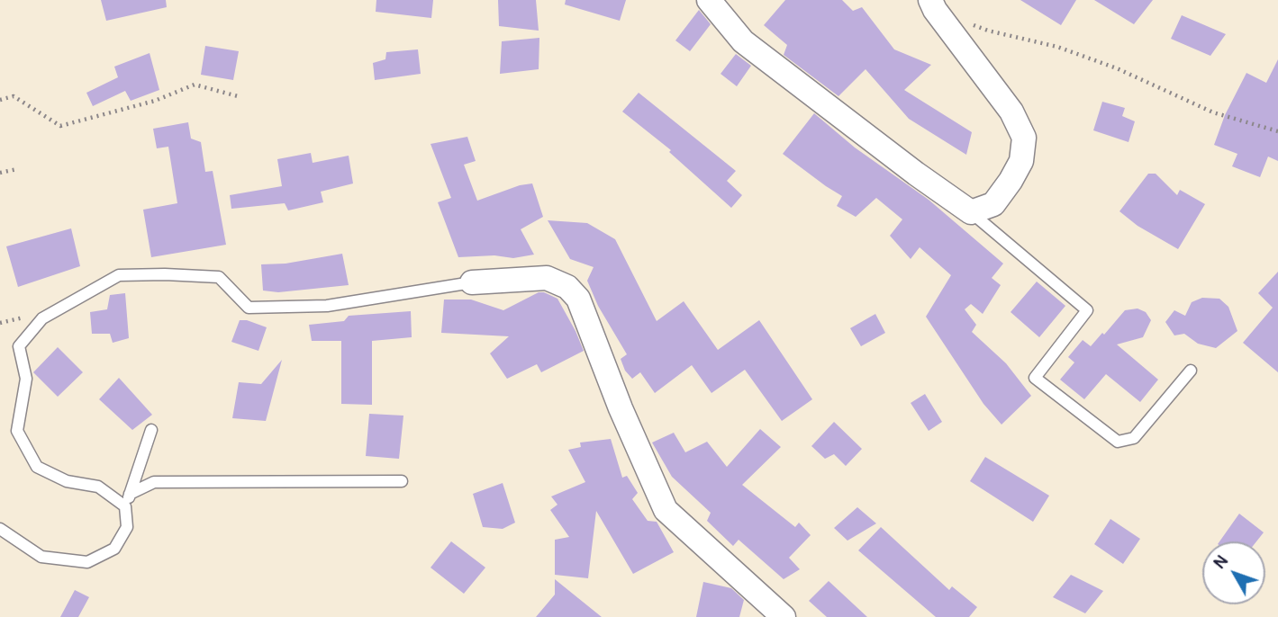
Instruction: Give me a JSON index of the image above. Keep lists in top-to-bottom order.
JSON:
{
  "north": "top left"
}
